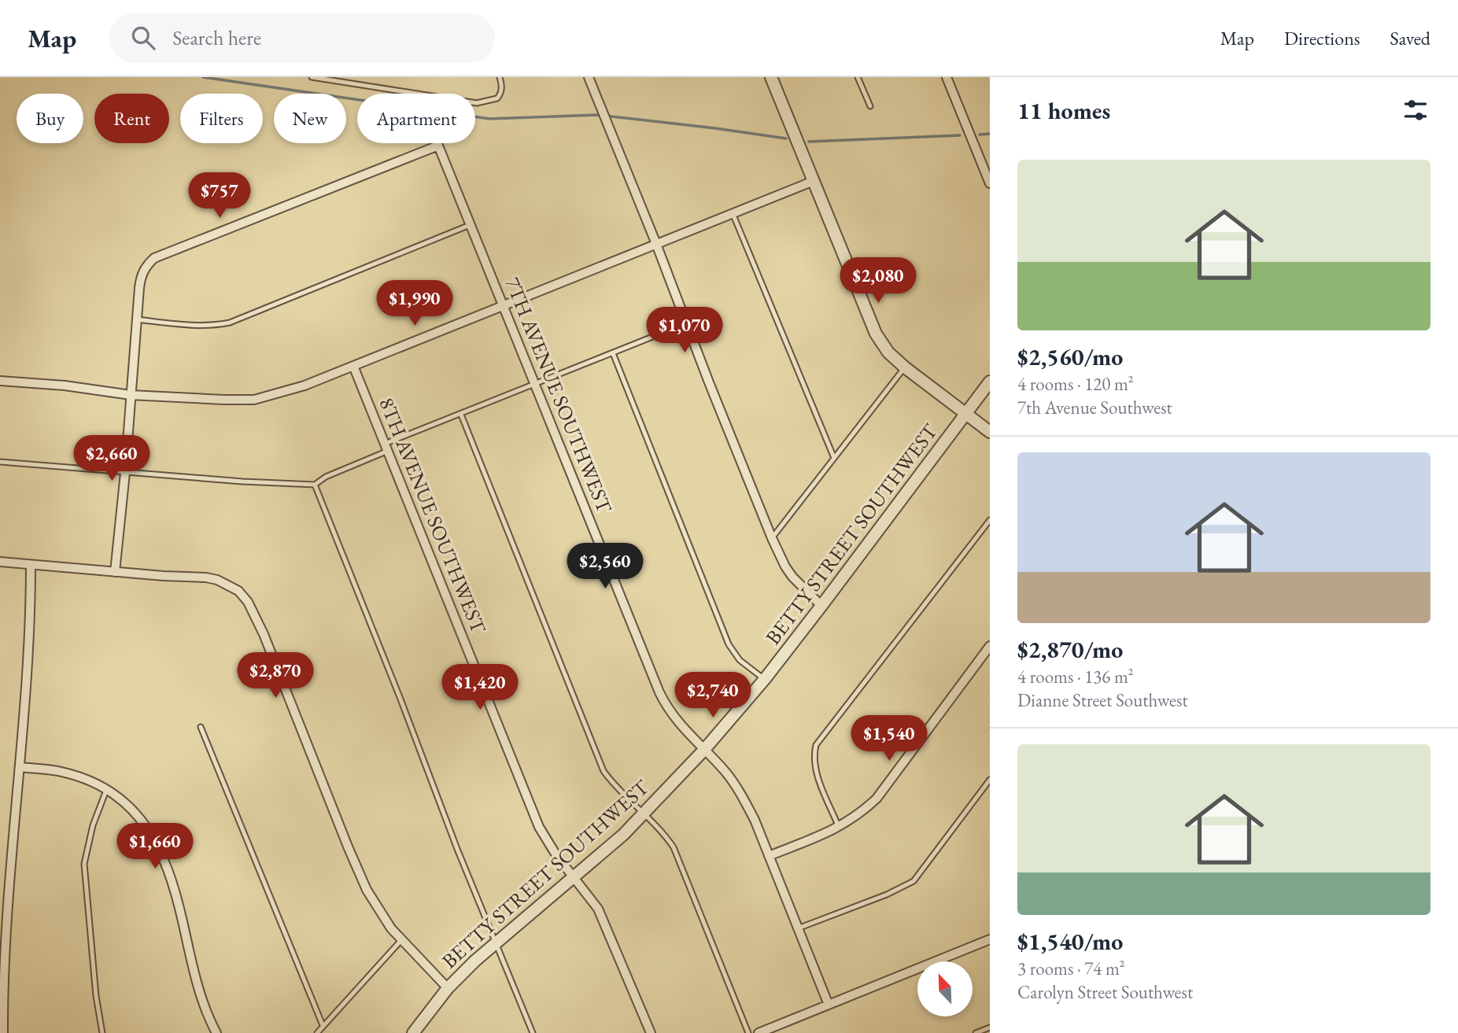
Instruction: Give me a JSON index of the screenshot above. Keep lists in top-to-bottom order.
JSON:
{
  "streets": {
    "street": ["7TH AVENUE SOUTHWEST", "8TH AVENUE SOUTHWEST", "BETTY STREET SOUTHWEST"]
  },
  "crossings": [
    ["7TH AVENUE SOUTHWEST", "BETTY STREET SOUTHWEST"],
    ["8TH AVENUE SOUTHWEST", "BETTY STREET SOUTHWEST"]
  ],
  "north": "top left",
  "page": {
    "header": "Map",
    "search": "Search here",
    "nav": ["Map", "Directions", "Saved"],
    "heading": "11 homes",
    "chip": [
      "Buy",
      "Rent",
      "Filters",
      "New",
      "Apartment"
    ],
    "list": [
      {
        "name": "$2,560/mo",
        "note": "4 rooms · 120 m² · 7th Avenue Southwest"
      },
      {
        "name": "$2,870/mo",
        "note": "4 rooms · 136 m² · Dianne Street Southwest"
      },
      {
        "name": "$1,540/mo",
        "note": "3 rooms · 74 m² · Carolyn Street Southwest"
      }
    ],
    "price": [
      "$757",
      "$2,080",
      "$1,990",
      "$1,070",
      "$2,660",
      "$2,560",
      "$2,870",
      "$1,420",
      "$2,740",
      "$1,540",
      "$1,660"
    ]
  }
}
